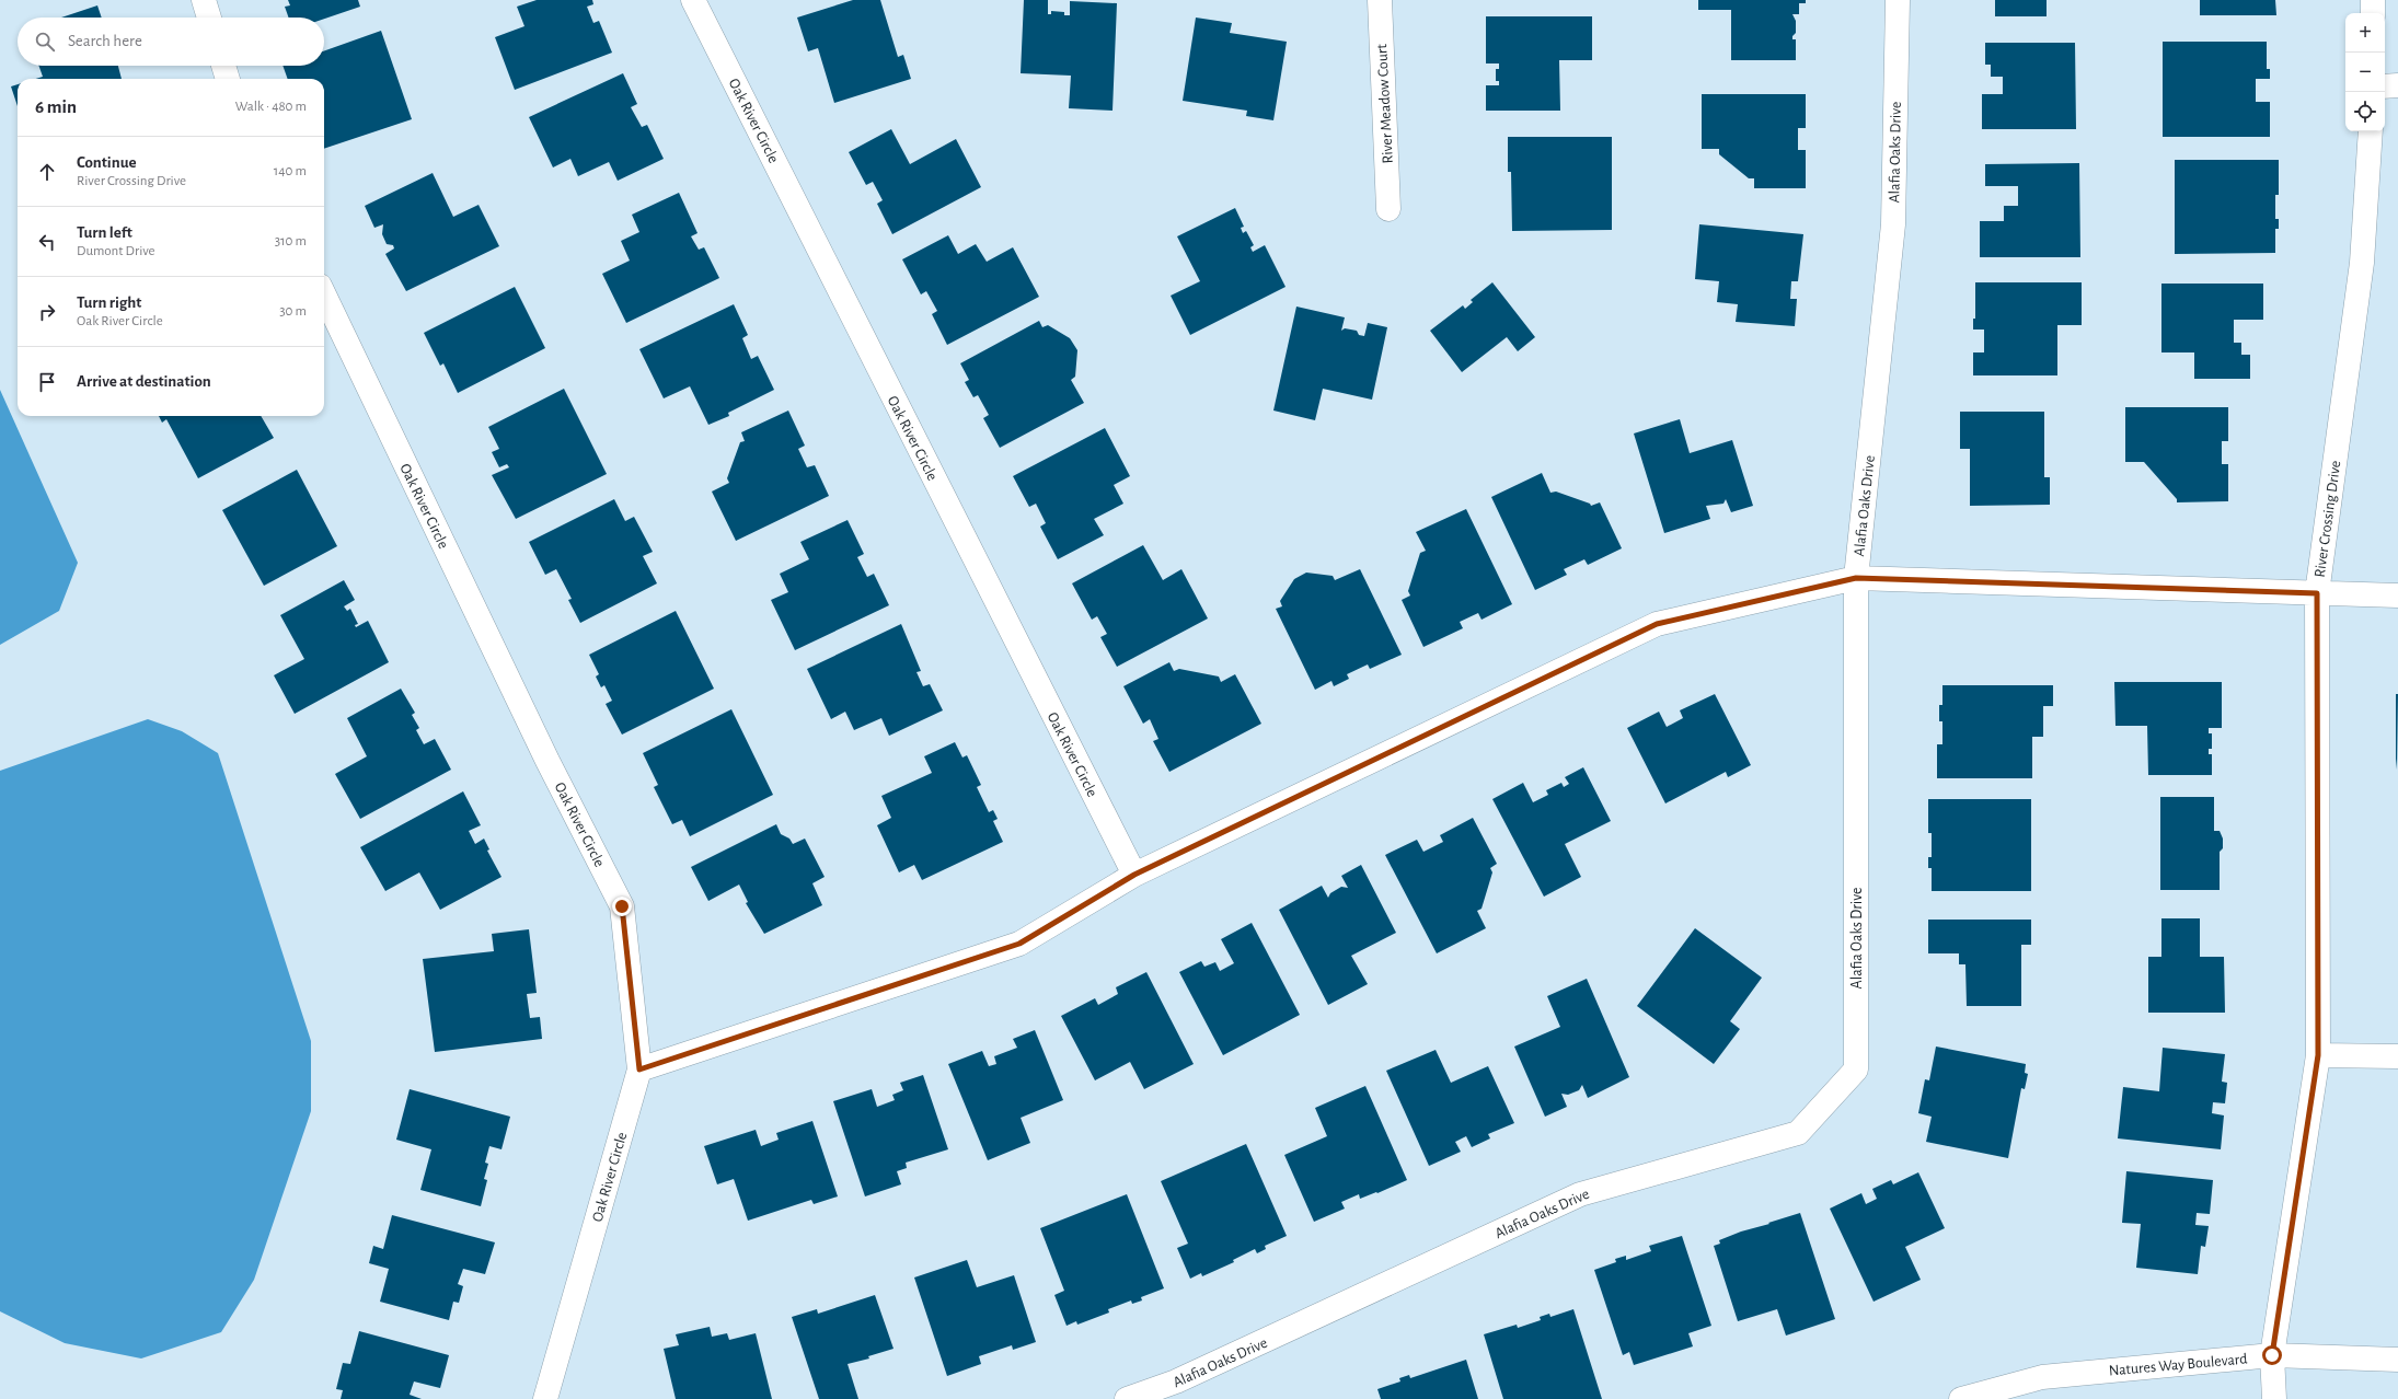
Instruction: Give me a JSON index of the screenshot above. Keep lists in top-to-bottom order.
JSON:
{
  "streets": {
    "street": [
      "River Meadow Court",
      "Oak River Circle",
      "Alafia Oaks Drive",
      "River Crossing Drive",
      "Natures Way Boulevard"
    ]
  },
  "crossings": [
    ["River Crossing Drive", "Natures Way Boulevard"]
  ],
  "page": {
    "map_buttons": ["+", "−"],
    "search": "Search here",
    "heading": ["6 min", "Walk · 480 m"],
    "list": [
      ["Continue", "River Crossing Drive", "140 m"],
      ["Turn left", "Dumont Drive", "310 m"],
      ["Turn right", "Oak River Circle", "30 m"],
      "Arrive at destination"
    ]
  }
}
